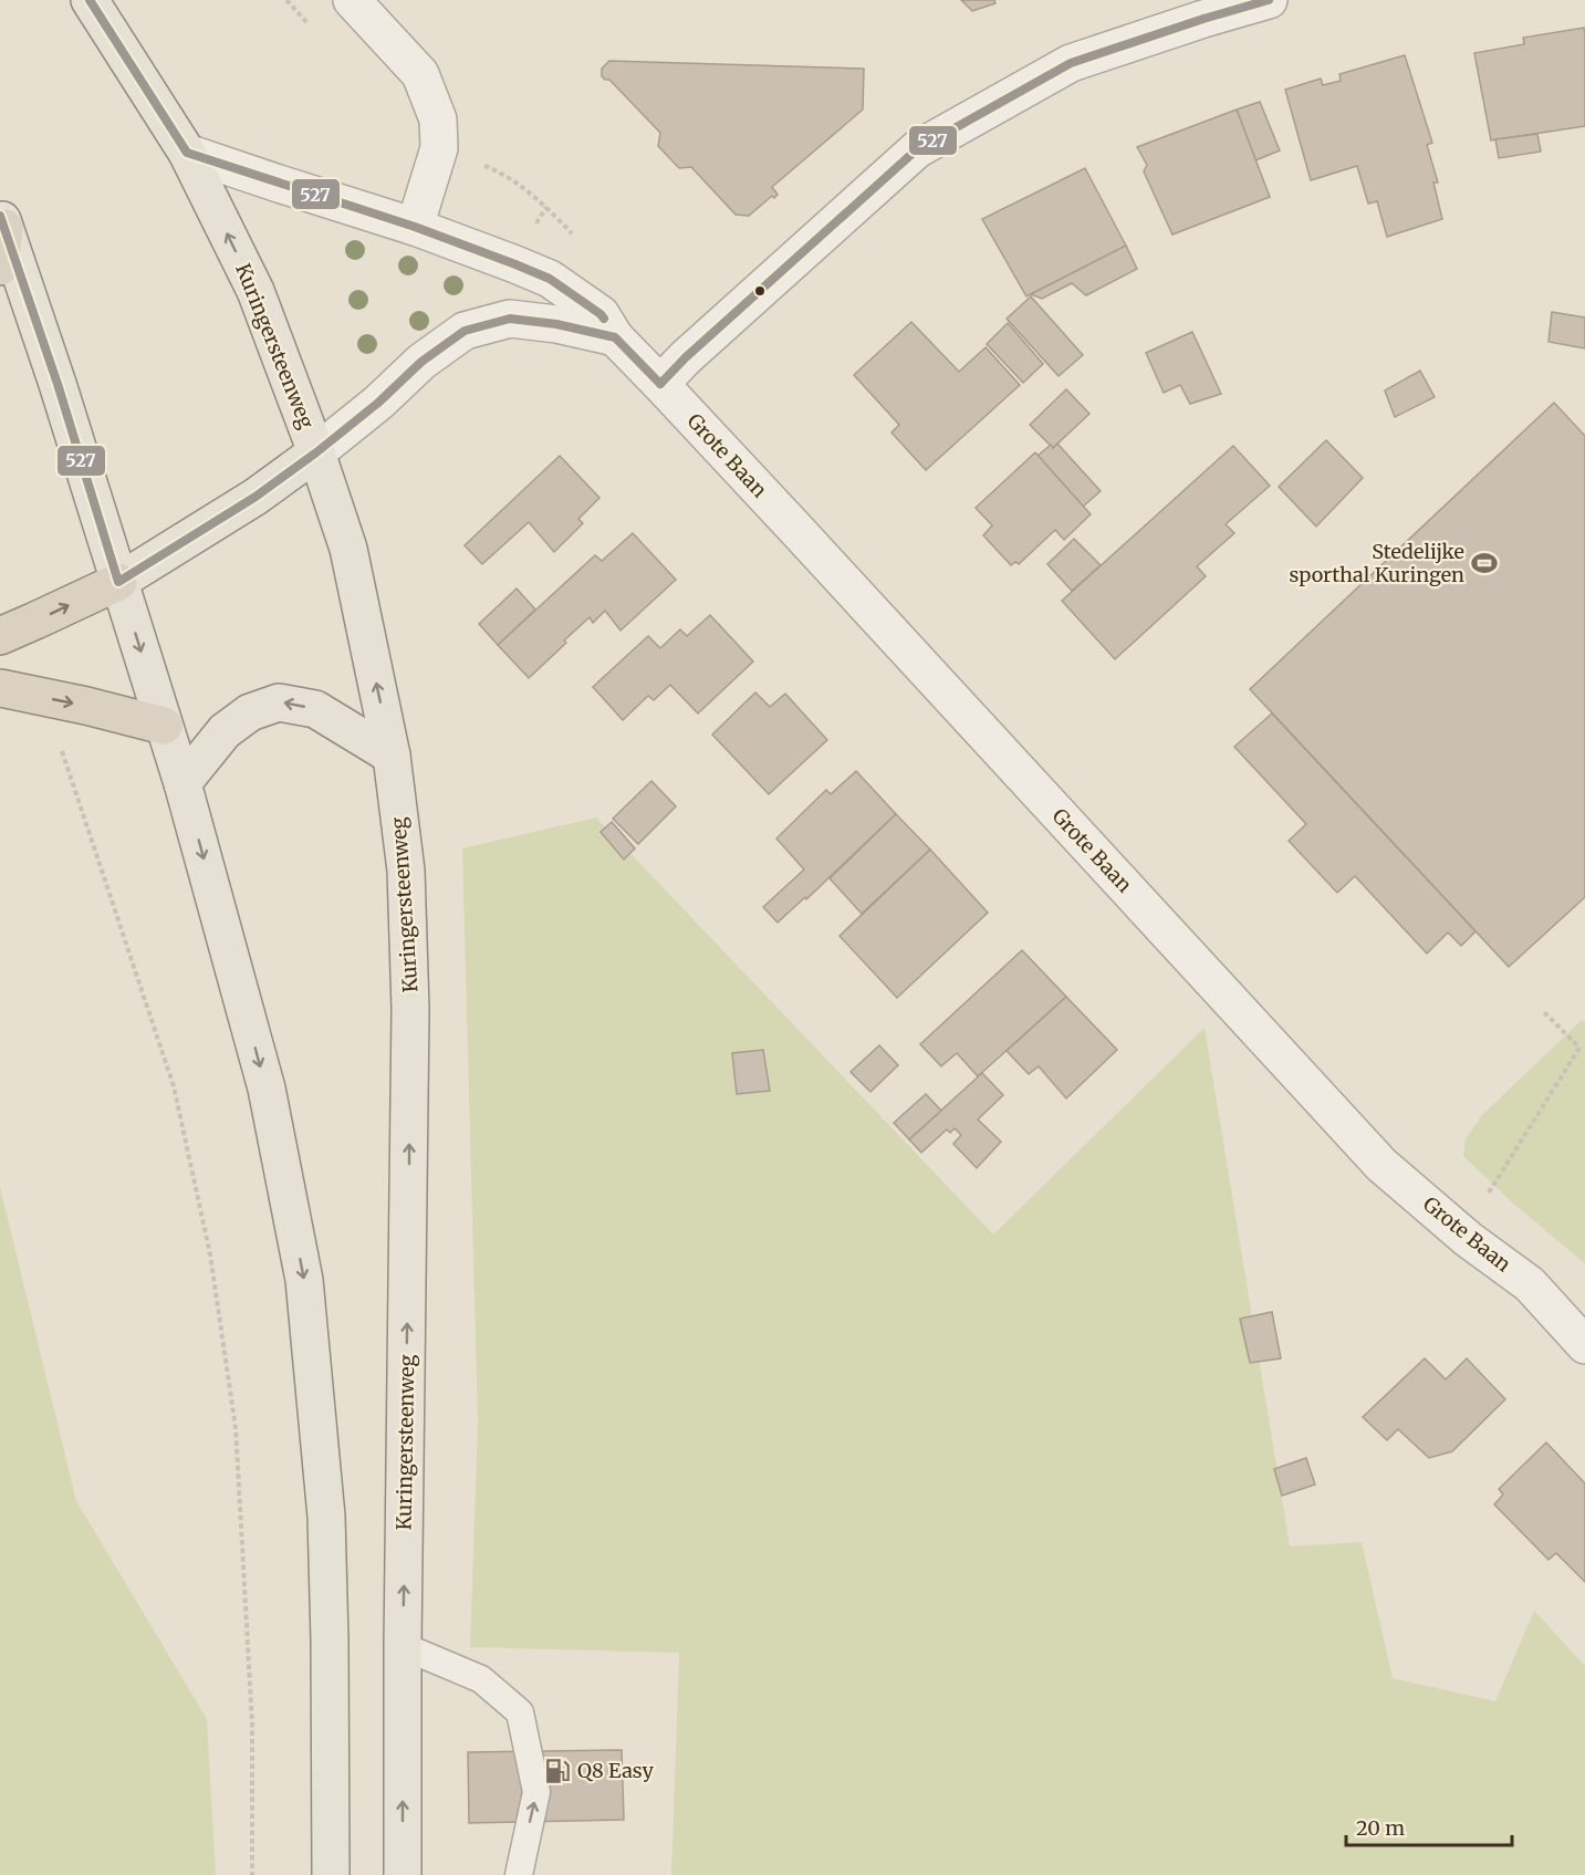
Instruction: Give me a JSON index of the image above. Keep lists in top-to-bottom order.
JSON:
{
  "streets": {
    "main road": ["Kuringersteenweg"],
    "street": ["Grote Baan"]
  },
  "crossings": [
    ["Kuringersteenweg", "Grote Baan"]
  ],
  "places": {
    "sports": ["Stedelijke sporthal Kuringen"],
    "fuel station": ["Q8 Easy"]
  },
  "lines": ["transit line 527"],
  "scale_bar": "20 m"
}
